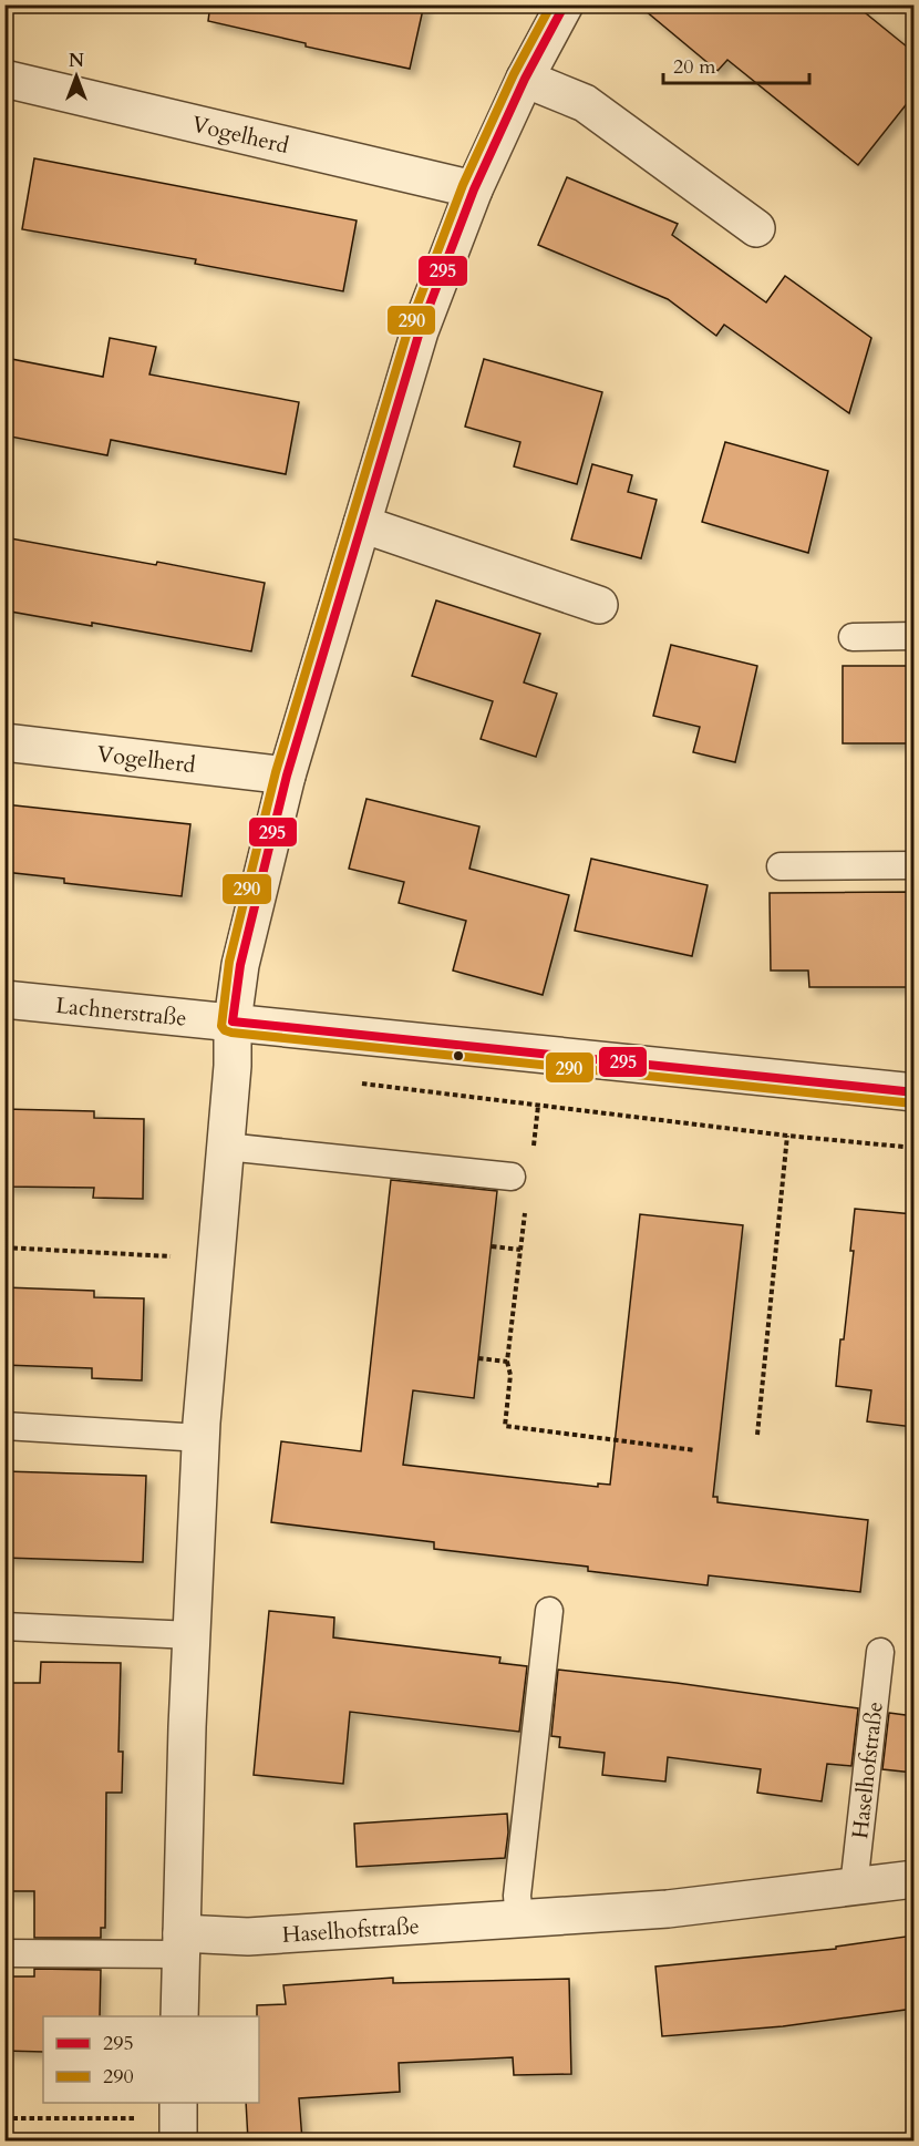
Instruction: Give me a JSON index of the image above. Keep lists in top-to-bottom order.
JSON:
{
  "streets": {
    "street": ["Vogelherd", "Lachnerstraße", "Haselhofstraße"]
  },
  "lines": ["transit line 295", "transit line 290"],
  "legend": ["295", "290"],
  "scale_bar": "20 m",
  "north": "top"
}
